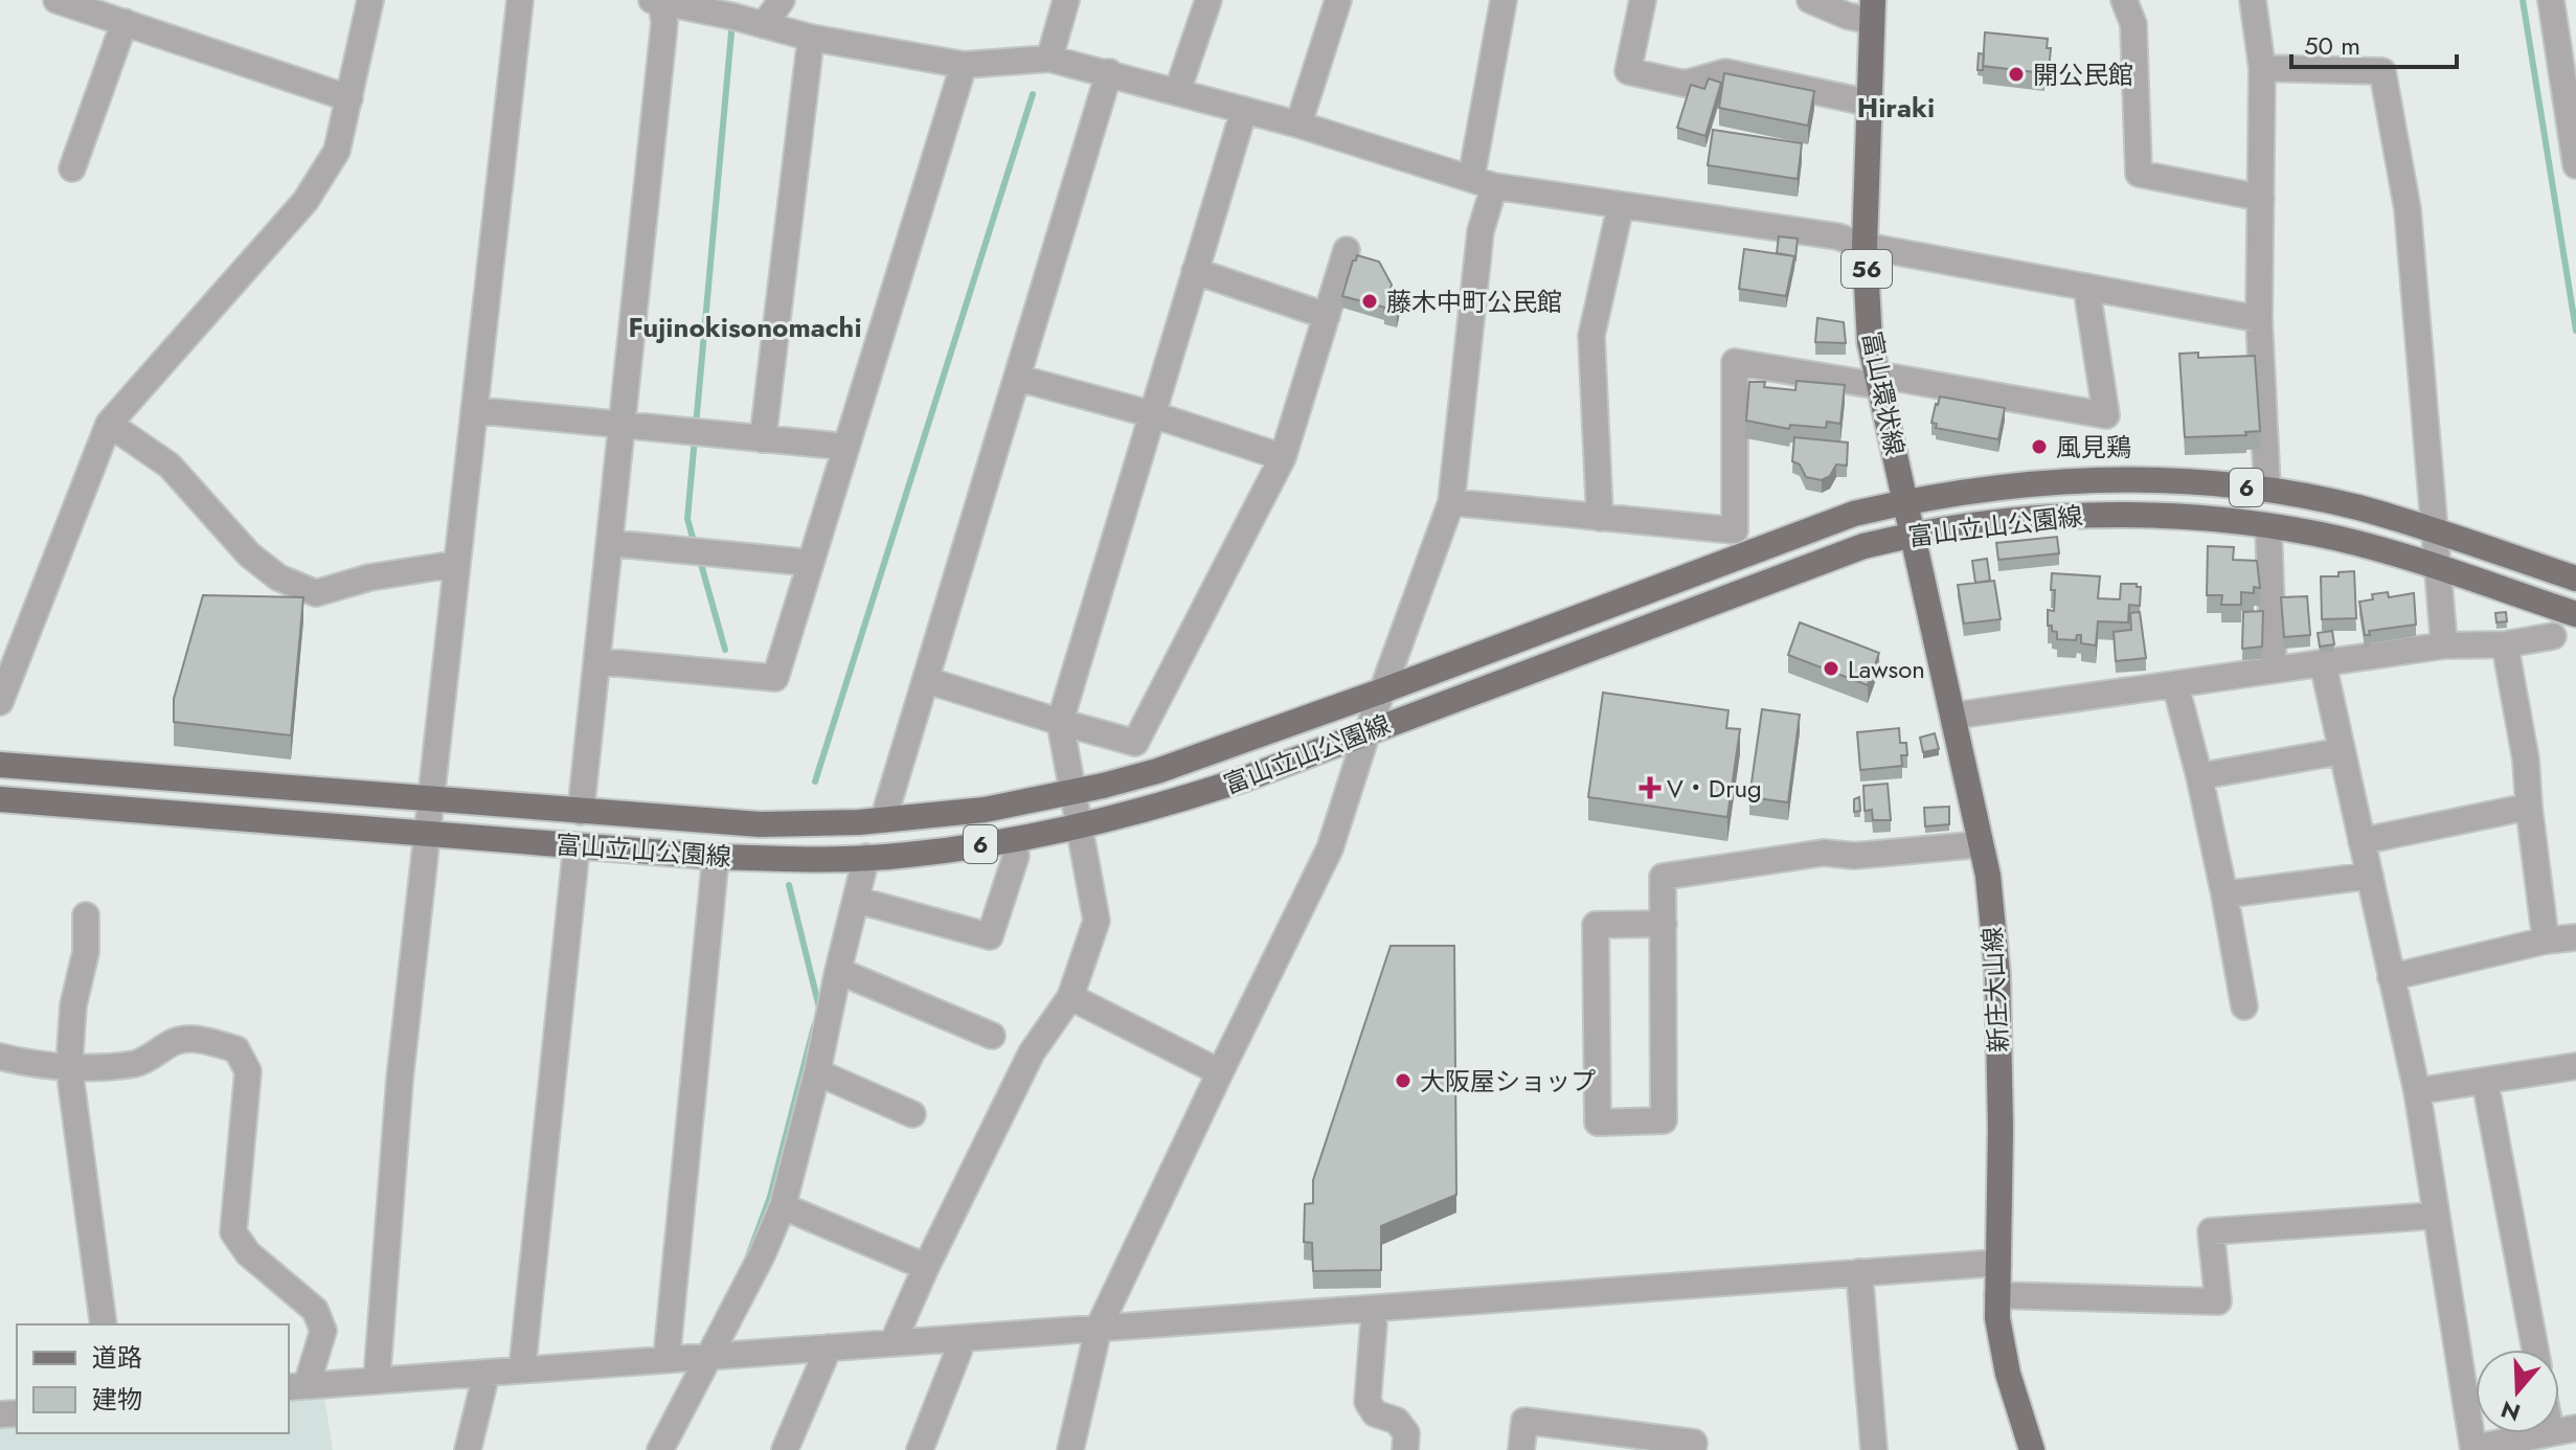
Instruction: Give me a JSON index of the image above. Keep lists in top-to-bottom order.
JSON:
{
  "streets": {
    "main road": [
      "56",
      "富山環状線",
      "6",
      "富山立山公園線",
      "新庄大山線"
    ]
  },
  "crossings": [
    ["富山環状線", "富山立山公園線"],
    ["富山環状線", "新庄大山線"],
    ["富山立山公園線", "新庄大山線"]
  ],
  "districts": ["Hiraki", "Fujinokisonomachi"],
  "places": {
    "other": [
      "開公民館",
      "藤木中町公民館",
      "風見鶏",
      "Lawson",
      "大阪屋ショップ"
    ],
    "health": ["V・Drug"]
  },
  "legend": ["道路", "建物"],
  "scale_bar": "50 m",
  "north": "bottom"
}
